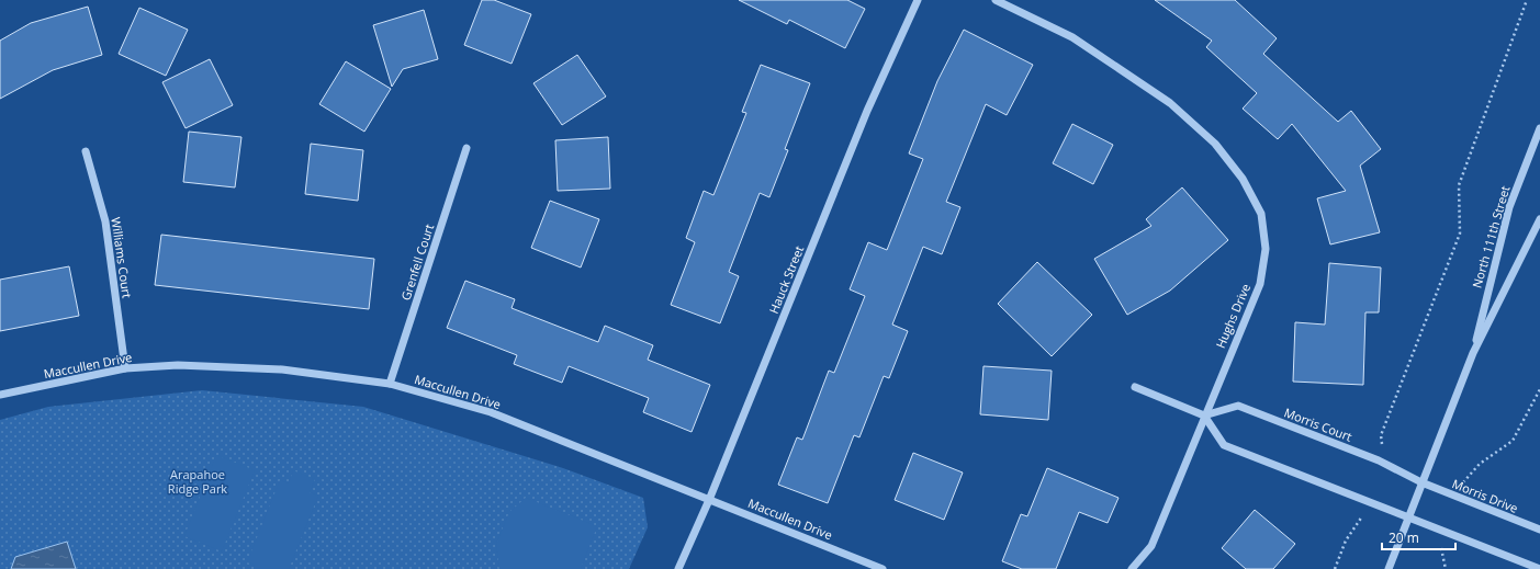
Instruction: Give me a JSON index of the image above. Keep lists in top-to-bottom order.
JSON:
{
  "streets": {
    "street": [
      "North 111th Street",
      "Williams Court",
      "Grenfell Court",
      "Hauck Street",
      "Hughs Drive",
      "Maccullen Drive",
      "Morris Court",
      "Morris Drive"
    ]
  },
  "crossings": [
    ["North 111th Street", "Morris Court"],
    ["North 111th Street", "Morris Drive"],
    ["Williams Court", "Maccullen Drive"],
    ["Grenfell Court", "Maccullen Drive"],
    ["Hauck Street", "Maccullen Drive"],
    ["Hughs Drive", "Morris Court"],
    ["Morris Court", "Morris Drive"]
  ],
  "parks": ["Arapahoe Ridge Park"],
  "scale_bar": "20 m"
}
